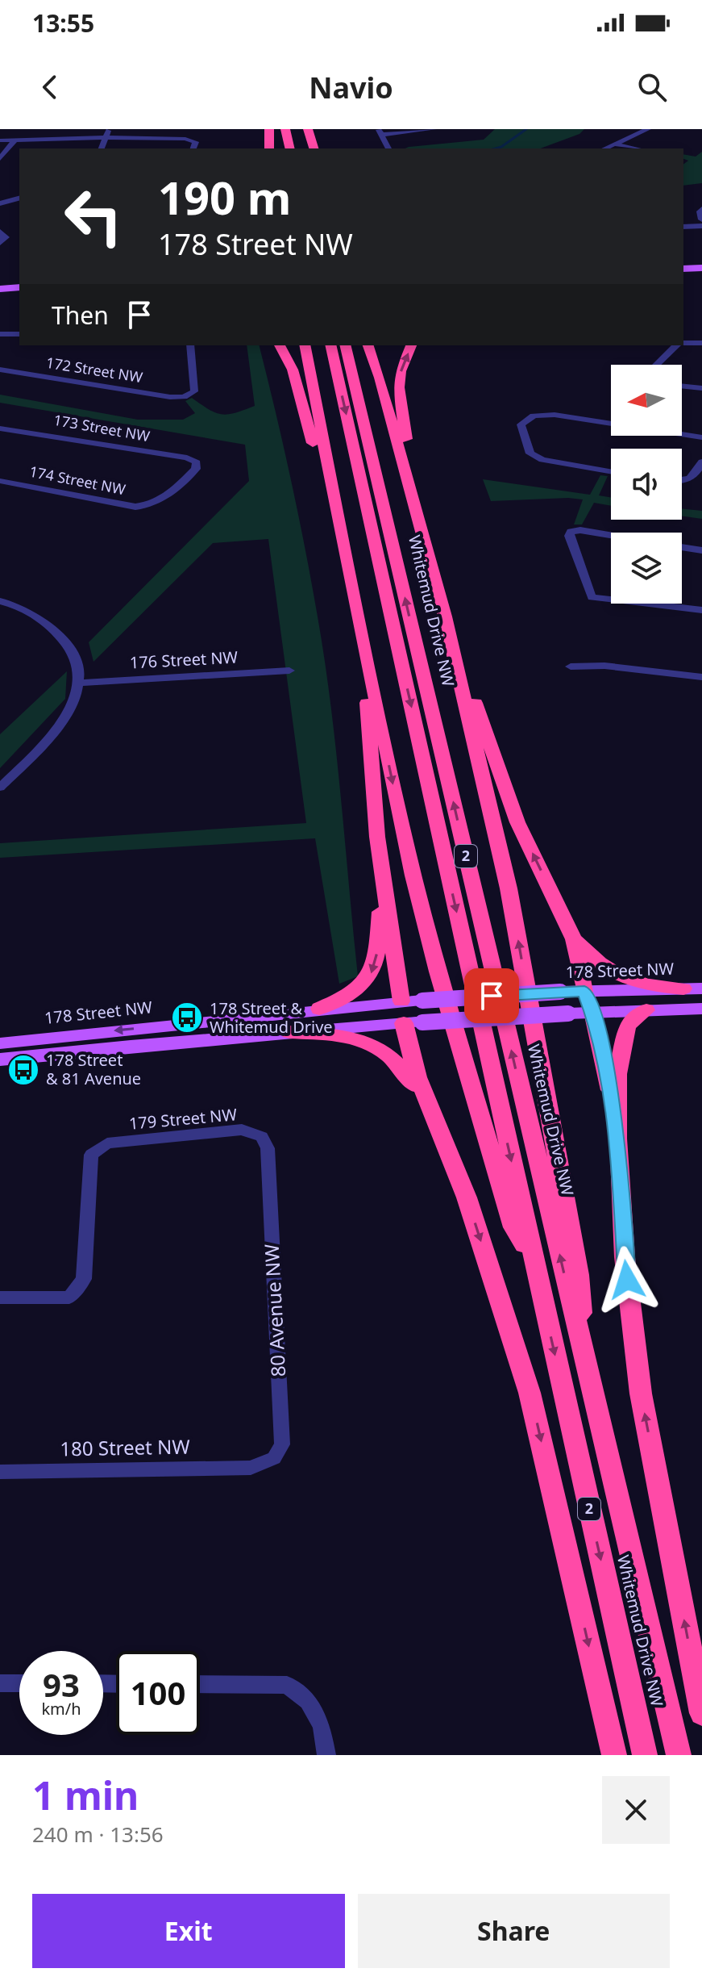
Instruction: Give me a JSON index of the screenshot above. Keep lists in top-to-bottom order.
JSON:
{
  "streets": {
    "highway": ["Whitemud Drive NW", "2"],
    "main road": ["178 Street NW"],
    "street": [
      "172 Street NW",
      "173 Street NW",
      "174 Street NW",
      "176 Street NW",
      "179 Street NW",
      "80 Avenue NW",
      "180 Street NW"
    ]
  },
  "crossings": [
    ["173 Street NW", "174 Street NW"],
    ["179 Street NW", "80 Avenue NW"],
    ["80 Avenue NW", "180 Street NW"]
  ],
  "places": {
    "bus stop": ["178 Street & Whitemud Drive", "178 Street & 81 Avenue"]
  },
  "north": "left",
  "page": {
    "status": "13:55",
    "header": "Navio",
    "turn": ["190 m", "178 Street NW"],
    "then": "Then",
    "speed": "93 km/h",
    "limit": "100",
    "heading": ["1 min", "240 m · 13:56"],
    "buttons": ["Exit", "Share"]
  }
}
